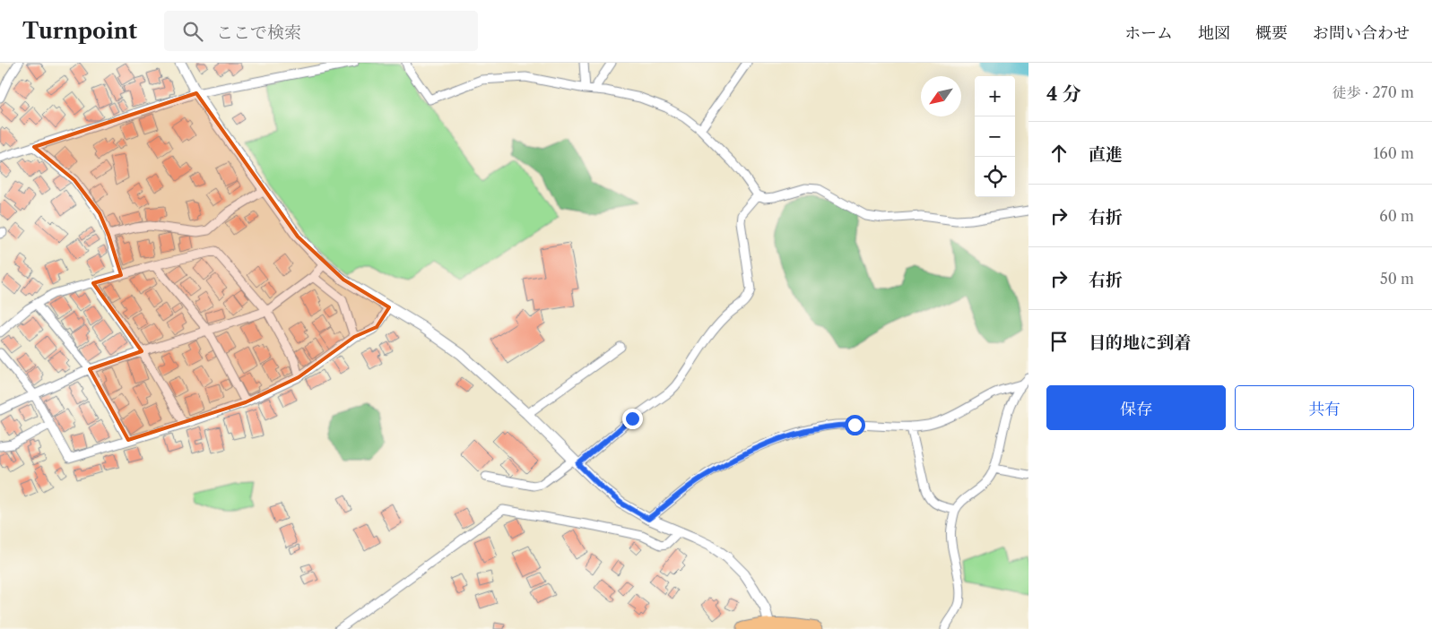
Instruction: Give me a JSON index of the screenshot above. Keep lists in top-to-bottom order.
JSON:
{
  "north": "bottom left",
  "page": {
    "header": "Turnpoint",
    "search": "ここで検索",
    "nav": [
      "ホーム",
      "地図",
      "概要",
      "お問い合わせ"
    ],
    "heading": ["4 分", "徒歩 · 270 m"],
    "map_buttons": ["+", "−"],
    "list": [
      ["直進", "160 m"],
      ["右折", "60 m"],
      ["右折", "50 m"],
      "目的地に到着"
    ],
    "buttons": ["保存", "共有"]
  }
}
